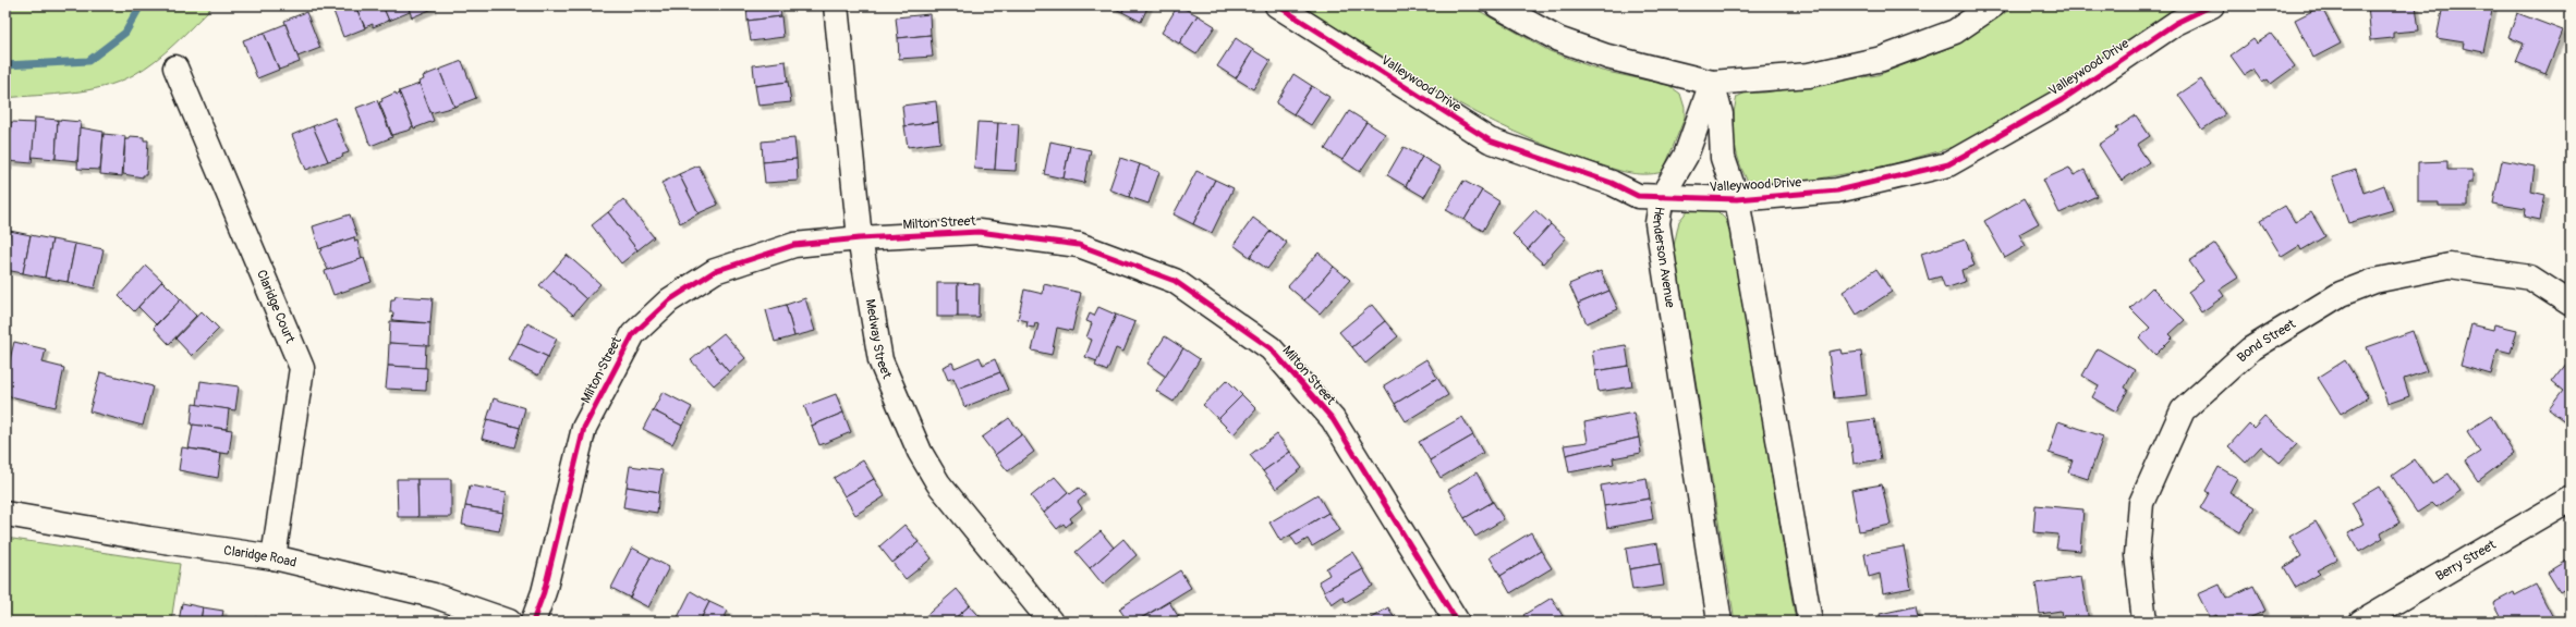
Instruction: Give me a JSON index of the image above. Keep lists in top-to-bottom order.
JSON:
{
  "streets": {
    "street": [
      "Valleywood Drive",
      "Milton Street",
      "Henderson Avenue",
      "Claridge Court",
      "Medway Street",
      "Bond Street",
      "Claridge Road",
      "Berry Street"
    ]
  },
  "crossings": [
    ["Valleywood Drive", "Henderson Avenue"],
    ["Milton Street", "Medway Street"],
    ["Claridge Court", "Claridge Road"]
  ]
}
